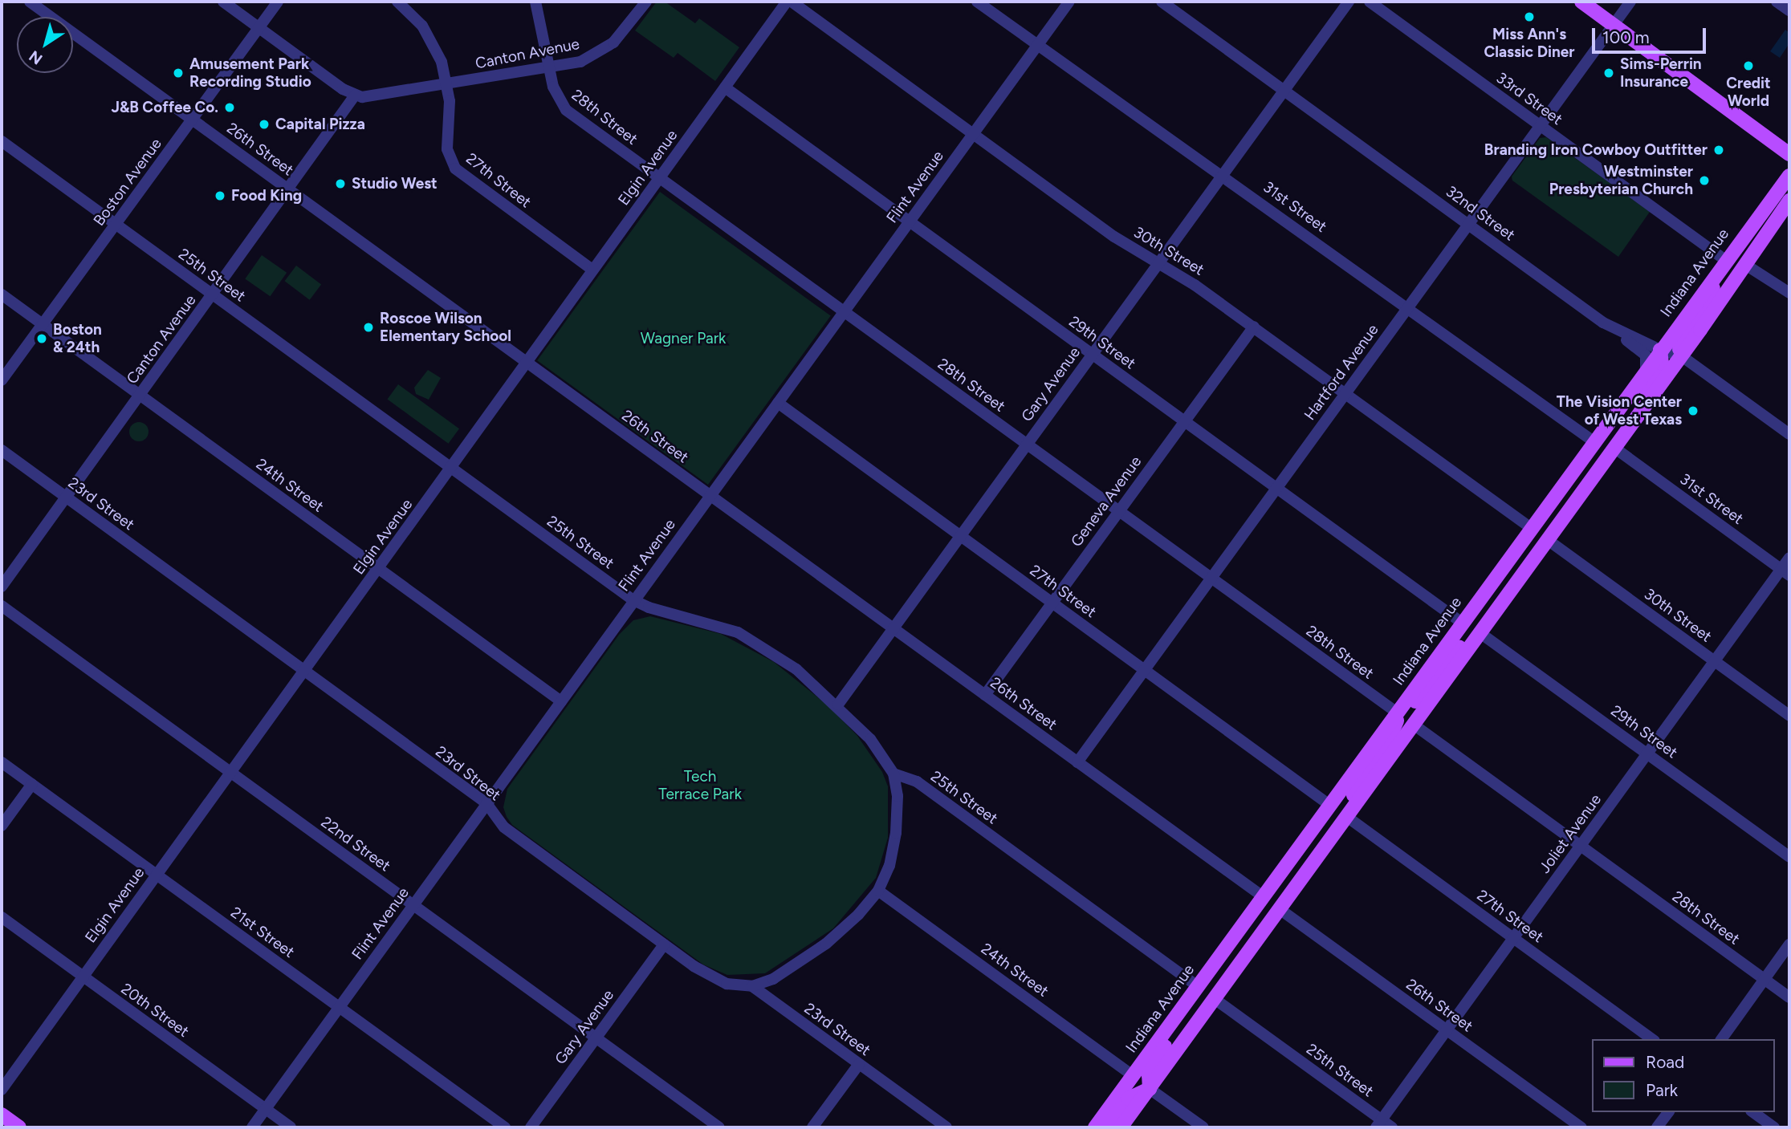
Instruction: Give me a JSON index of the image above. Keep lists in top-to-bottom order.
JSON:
{
  "streets": {
    "main road": ["Indiana Avenue"],
    "street": [
      "Canton Avenue",
      "33rd Street",
      "28th Street",
      "26th Street",
      "Elgin Avenue",
      "27th Street",
      "Boston Avenue",
      "Flint Avenue",
      "31st Street",
      "32nd Street",
      "30th Street",
      "25th Street",
      "29th Street",
      "Hartford Avenue",
      "Gary Avenue",
      "24th Street",
      "Geneva Avenue",
      "23rd Street",
      "Joliet Avenue",
      "22nd Street",
      "21st Street",
      "20th Street"
    ]
  },
  "crossings": [
    ["Canton Avenue", "28th Street"],
    ["Canton Avenue", "26th Street"],
    ["Canton Avenue", "27th Street"],
    ["Canton Avenue", "25th Street"],
    ["Canton Avenue", "24th Street"],
    ["Canton Avenue", "23rd Street"],
    ["33rd Street", "Indiana Avenue"],
    ["33rd Street", "Hartford Avenue"],
    ["28th Street", "Elgin Avenue"],
    ["28th Street", "Flint Avenue"],
    ["28th Street", "Indiana Avenue"],
    ["28th Street", "Hartford Avenue"],
    ["28th Street", "Gary Avenue"],
    ["28th Street", "Geneva Avenue"],
    ["28th Street", "Joliet Avenue"],
    ["26th Street", "Elgin Avenue"],
    ["26th Street", "Boston Avenue"],
    ["26th Street", "Flint Avenue"],
    ["26th Street", "Indiana Avenue"],
    ["26th Street", "Hartford Avenue"],
    ["26th Street", "Gary Avenue"],
    ["26th Street", "Geneva Avenue"],
    ["26th Street", "Joliet Avenue"],
    ["Elgin Avenue", "27th Street"],
    ["Elgin Avenue", "25th Street"],
    ["Elgin Avenue", "29th Street"],
    ["Elgin Avenue", "24th Street"],
    ["Elgin Avenue", "23rd Street"],
    ["Elgin Avenue", "22nd Street"],
    ["Elgin Avenue", "21st Street"],
    ["Elgin Avenue", "20th Street"],
    ["27th Street", "Flint Avenue"],
    ["27th Street", "Indiana Avenue"],
    ["27th Street", "Hartford Avenue"],
    ["27th Street", "Gary Avenue"],
    ["27th Street", "Geneva Avenue"],
    ["27th Street", "Joliet Avenue"],
    ["Boston Avenue", "25th Street"],
    ["Boston Avenue", "24th Street"],
    ["Flint Avenue", "31st Street"],
    ["Flint Avenue", "30th Street"],
    ["Flint Avenue", "25th Street"],
    ["Flint Avenue", "29th Street"],
    ["Flint Avenue", "24th Street"],
    ["Flint Avenue", "23rd Street"],
    ["Flint Avenue", "22nd Street"],
    ["Flint Avenue", "21st Street"],
    ["Flint Avenue", "20th Street"],
    ["31st Street", "Indiana Avenue"],
    ["31st Street", "Hartford Avenue"],
    ["31st Street", "Gary Avenue"],
    ["31st Street", "Joliet Avenue"],
    ["32nd Street", "Indiana Avenue"],
    ["32nd Street", "Hartford Avenue"],
    ["32nd Street", "Gary Avenue"],
    ["30th Street", "Indiana Avenue"],
    ["30th Street", "Hartford Avenue"],
    ["30th Street", "Gary Avenue"],
    ["30th Street", "Geneva Avenue"],
    ["30th Street", "Joliet Avenue"],
    ["Indiana Avenue", "25th Street"],
    ["Indiana Avenue", "29th Street"],
    ["Indiana Avenue", "24th Street"],
    ["25th Street", "Gary Avenue"],
    ["25th Street", "Joliet Avenue"],
    ["29th Street", "Hartford Avenue"],
    ["29th Street", "Gary Avenue"],
    ["29th Street", "Geneva Avenue"],
    ["29th Street", "Joliet Avenue"],
    ["Gary Avenue", "23rd Street"],
    ["Gary Avenue", "22nd Street"]
  ],
  "parks": ["Wagner Park", "Tech Terrace Park"],
  "places": [
    "Miss Ann's Classic Diner",
    "Credit World",
    "Amusement Park Recording Studio",
    "Sims-Perrin Insurance",
    "J&B Coffee Co.",
    "Capital Pizza",
    "Branding Iron Cowboy Outfitter",
    "Westminster Presbyterian Church",
    "Studio West",
    "Food King",
    "Roscoe Wilson Elementary School",
    "Boston & 24th",
    "The Vision Center of West Texas"
  ],
  "legend": ["Road", "Park"],
  "scale_bar": "100 m",
  "north": "bottom left"
}
